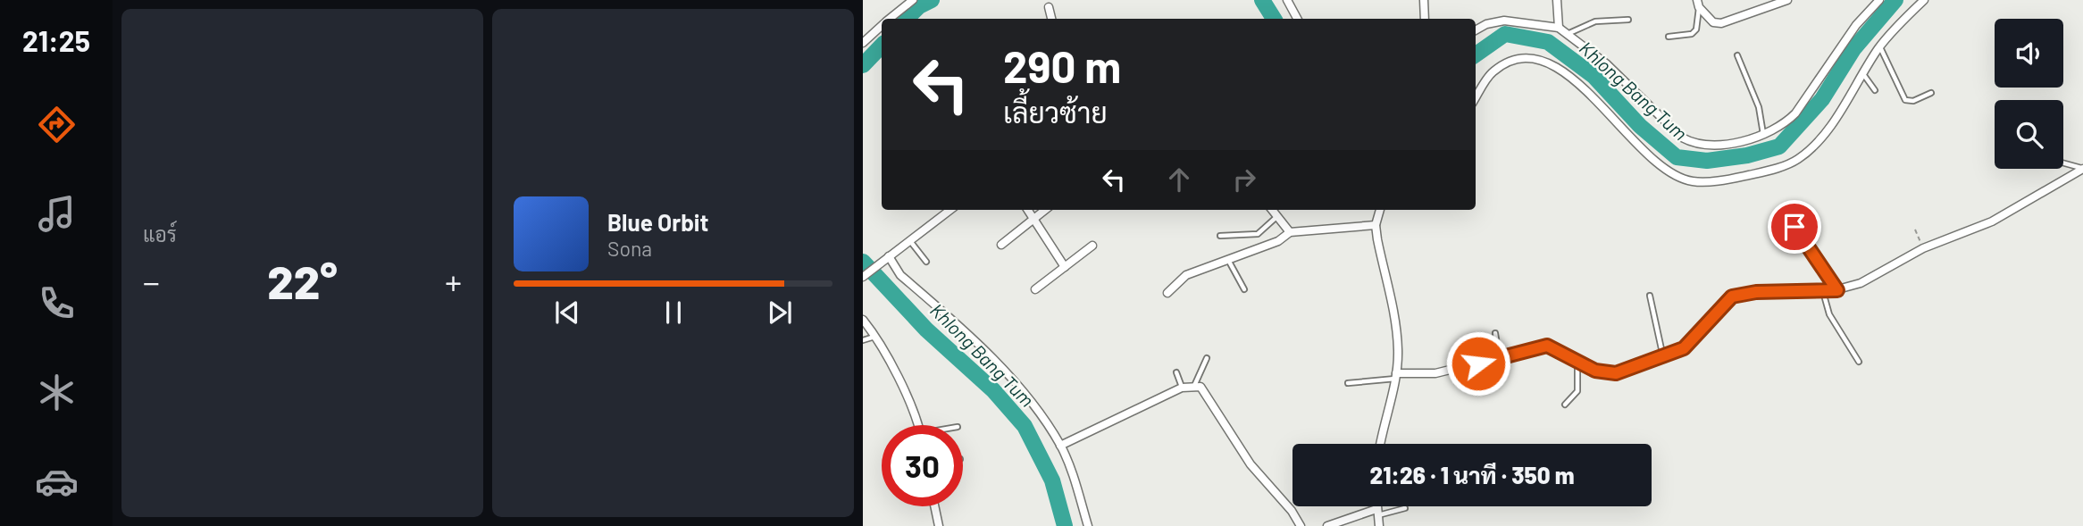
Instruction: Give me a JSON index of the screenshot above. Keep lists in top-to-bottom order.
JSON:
{
  "water": ["Khlong Bang Tum"],
  "page": {
    "tabs": "21:25",
    "tile": "แอร์",
    "turn": ["290 m", "เลี้ยวซ้าย"],
    "song": ["Blue Orbit", "Sona"],
    "heat": ["−", "22°", "+"],
    "limit": "30",
    "trip": "21:26 · 1 นาที · 350 m"
  }
}
